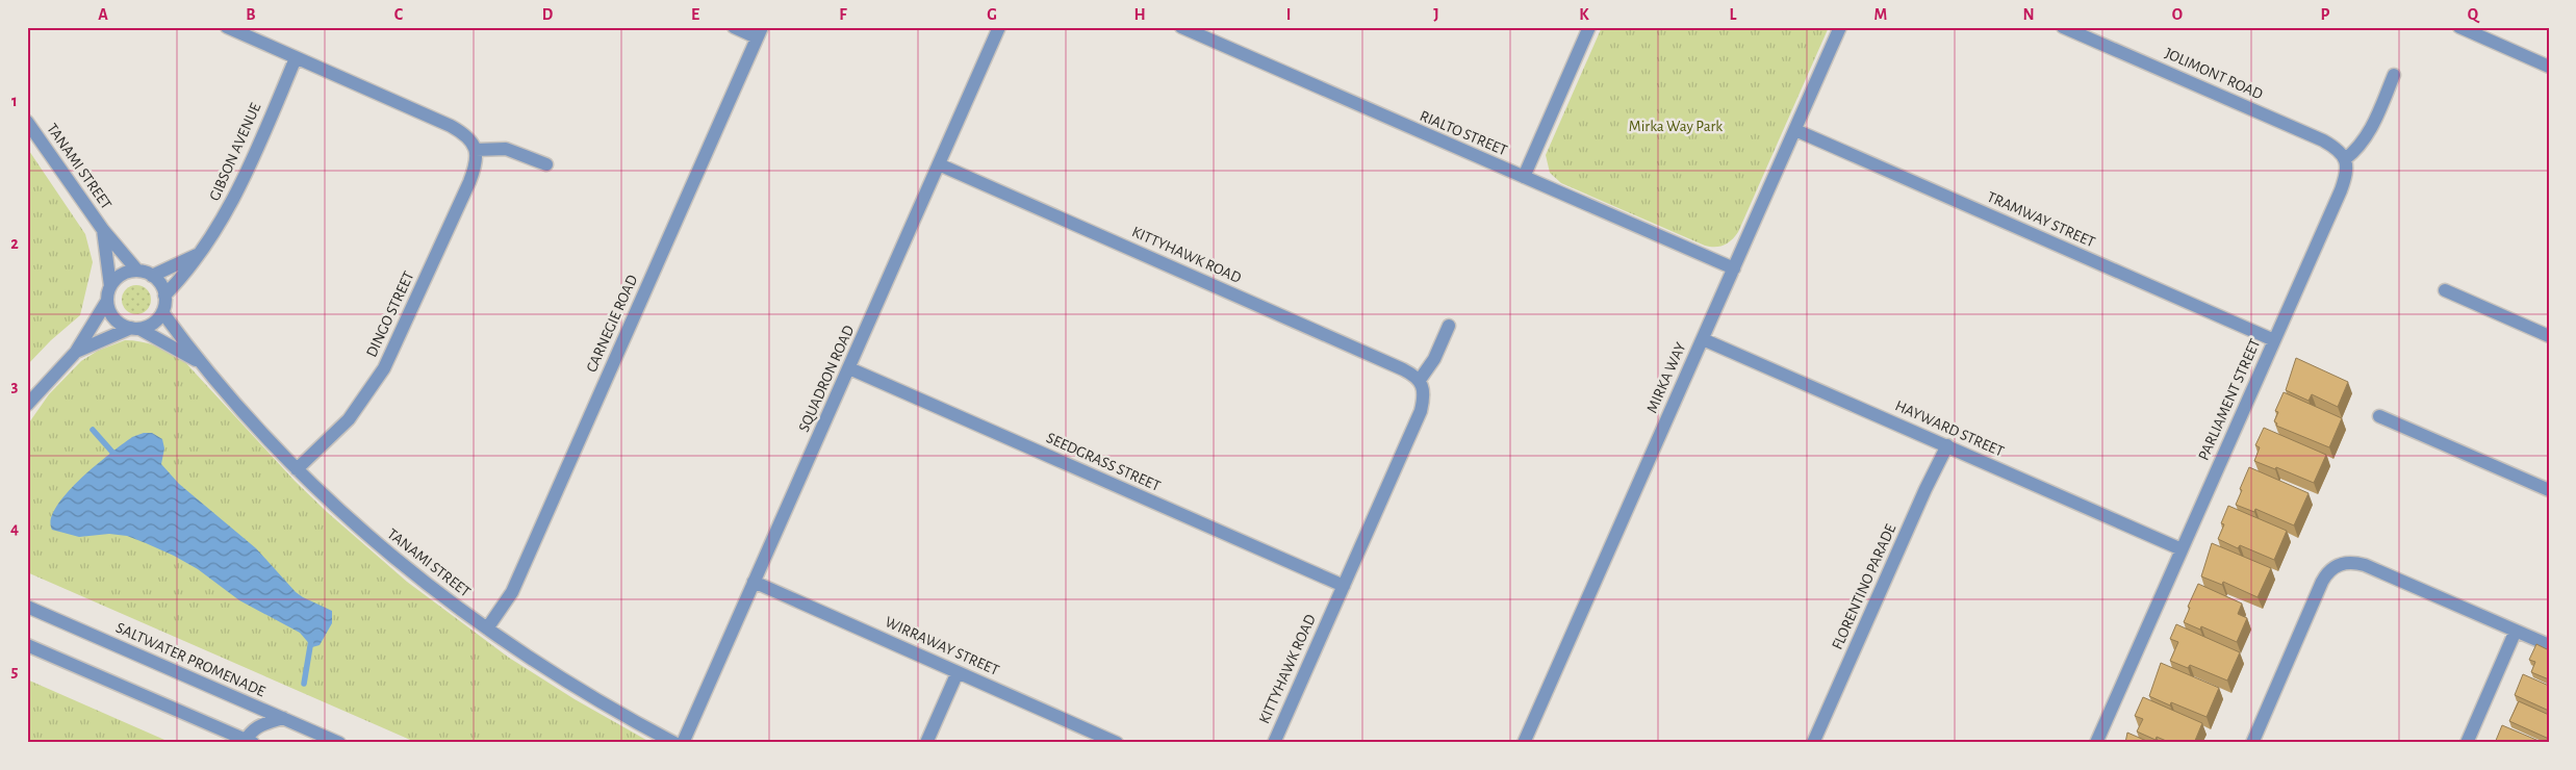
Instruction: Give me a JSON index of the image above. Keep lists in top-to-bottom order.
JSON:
{
  "streets": {
    "street": [
      "JOLIMONT ROAD",
      "RIALTO STREET",
      "GIBSON AVENUE",
      "TANAMI STREET",
      "TRAMWAY STREET",
      "KITTYHAWK ROAD",
      "DINGO STREET",
      "CARNEGIE ROAD",
      "MIRKA WAY",
      "SQUADRON ROAD",
      "PARLIAMENT STREET",
      "HAYWARD STREET",
      "SEEDGRASS STREET",
      "FLORENTINO PARADE",
      "WIRRAWAY STREET",
      "SALTWATER PROMENADE"
    ]
  },
  "crossings": [
    ["JOLIMONT ROAD", "PARLIAMENT STREET"],
    ["RIALTO STREET", "MIRKA WAY"],
    ["GIBSON AVENUE", "TANAMI STREET"],
    ["TANAMI STREET", "DINGO STREET"],
    ["TANAMI STREET", "CARNEGIE ROAD"],
    ["TRAMWAY STREET", "MIRKA WAY"],
    ["TRAMWAY STREET", "PARLIAMENT STREET"],
    ["KITTYHAWK ROAD", "SQUADRON ROAD"],
    ["KITTYHAWK ROAD", "SEEDGRASS STREET"],
    ["MIRKA WAY", "HAYWARD STREET"],
    ["SQUADRON ROAD", "SEEDGRASS STREET"],
    ["SQUADRON ROAD", "WIRRAWAY STREET"],
    ["PARLIAMENT STREET", "HAYWARD STREET"],
    ["HAYWARD STREET", "FLORENTINO PARADE"]
  ],
  "parks": ["Mirka Way Park"],
  "grid": {
    "columns": [
      "A",
      "B",
      "C",
      "D",
      "E",
      "F",
      "G",
      "H",
      "I",
      "J",
      "K",
      "L",
      "M",
      "N",
      "O",
      "P",
      "Q"
    ],
    "rows": [
      "1",
      "2",
      "3",
      "4",
      "5"
    ]
  }
}
